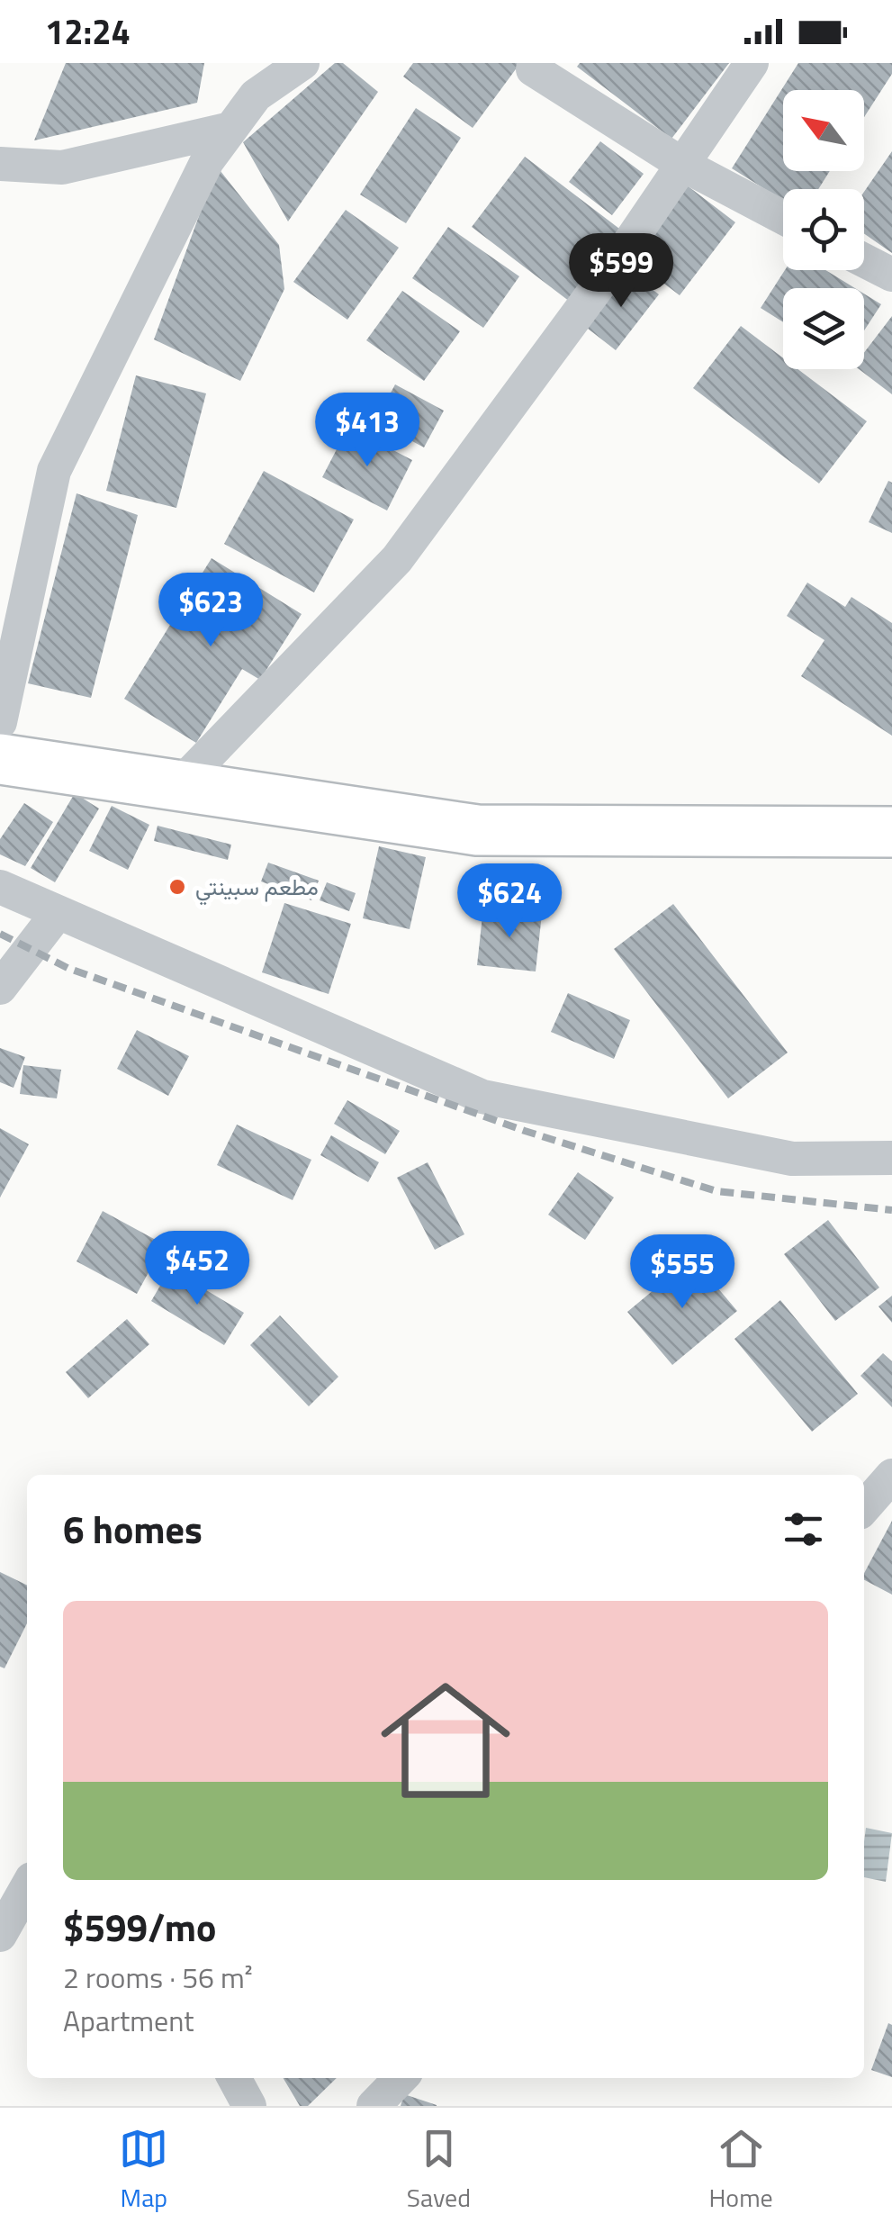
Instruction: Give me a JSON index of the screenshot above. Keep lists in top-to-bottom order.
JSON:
{
  "places": ["مطعم سبينتي"],
  "north": "top left",
  "page": {
    "status": "12:24",
    "price": [
      "$599",
      "$413",
      "$623",
      "$624",
      "$452",
      "$555"
    ],
    "heading": "6 homes",
    "list": [
      {
        "name": "$599/mo",
        "note": "2 rooms · 56 m² · Apartment"
      }
    ],
    "tabs": ["Map", "Saved", "Home"]
  }
}
